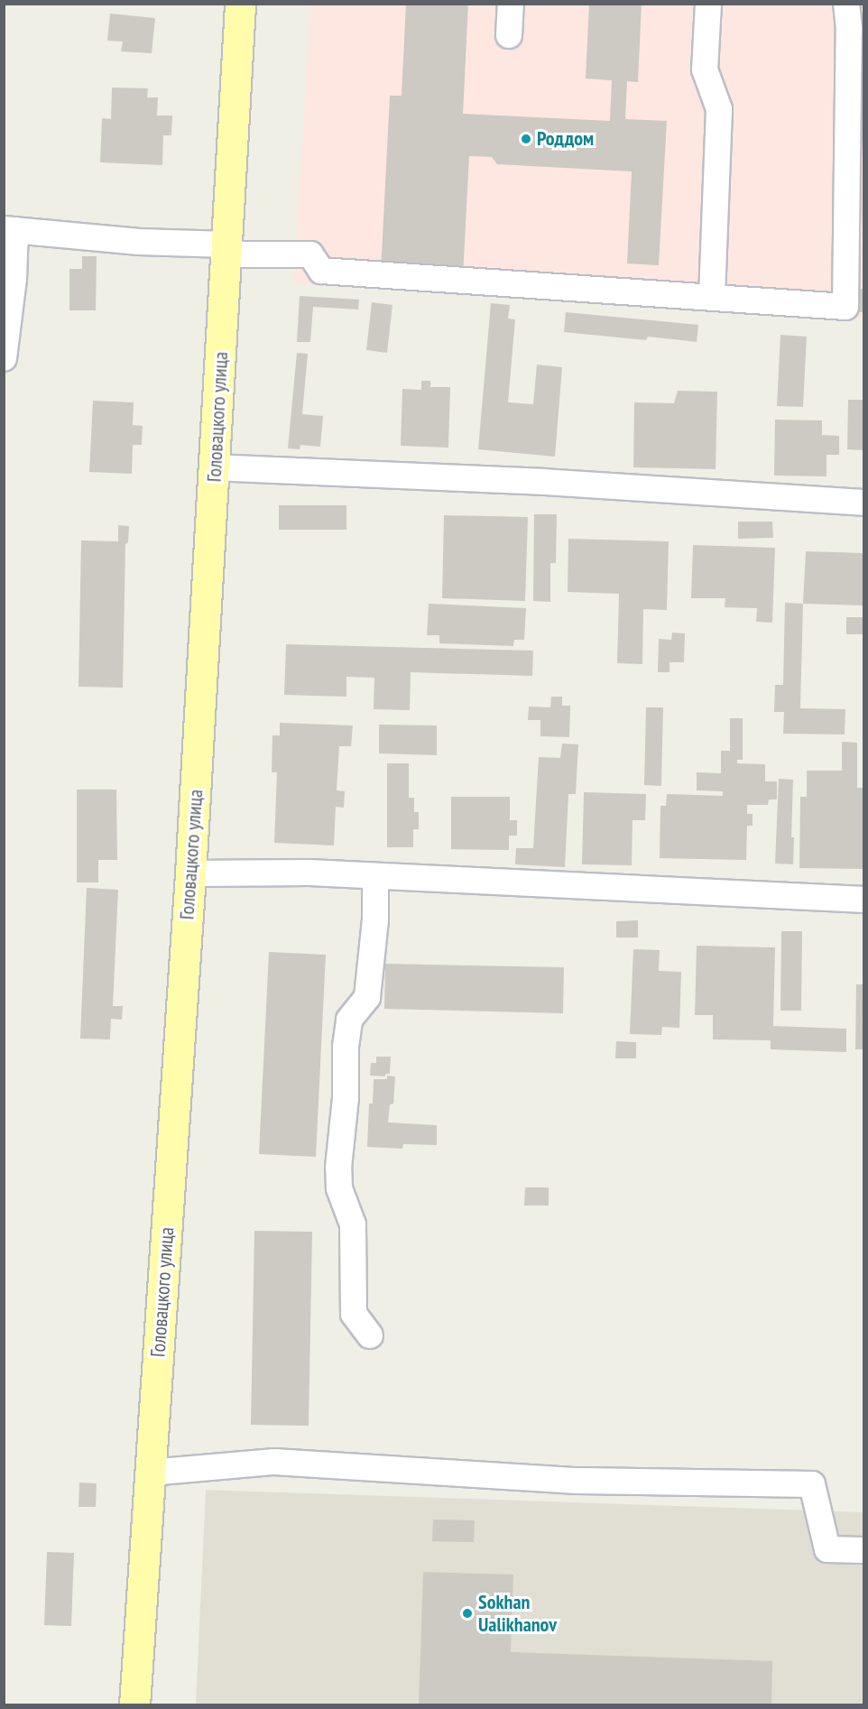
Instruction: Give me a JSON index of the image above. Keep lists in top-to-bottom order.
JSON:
{
  "streets": {
    "main road": ["Головацкого улица"]
  },
  "places": ["Роддом", "Sokhan Ualikhanov"]
}
